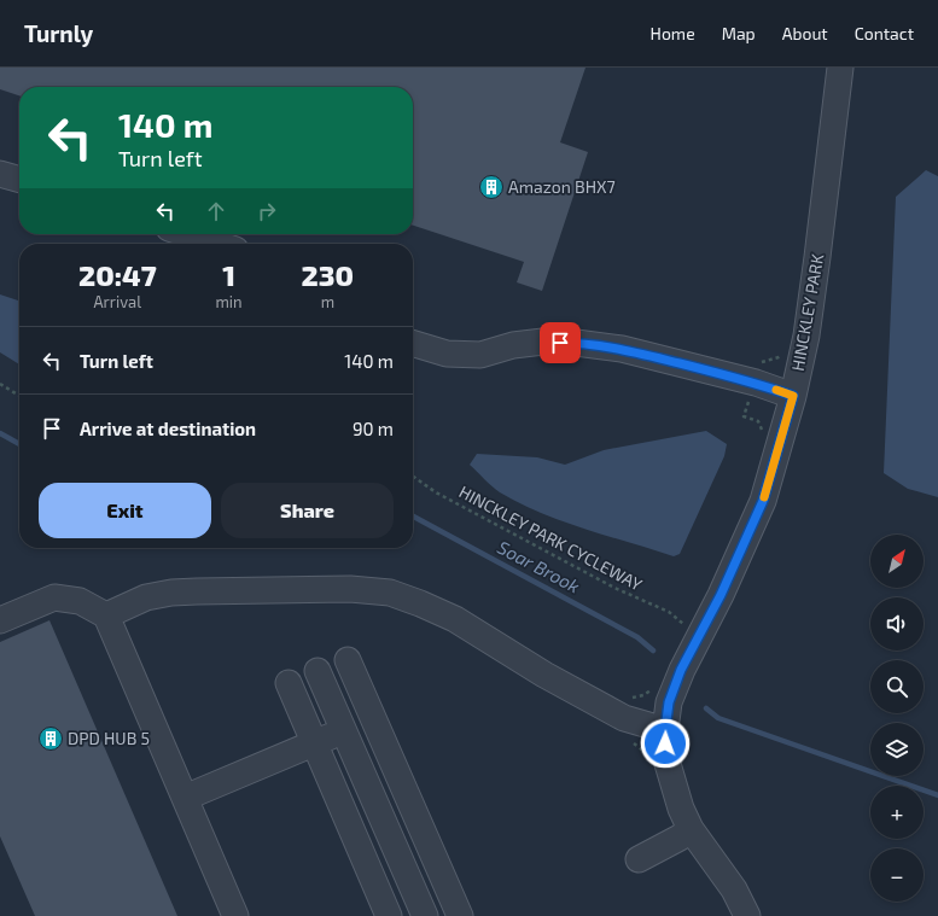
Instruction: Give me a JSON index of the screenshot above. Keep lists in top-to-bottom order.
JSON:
{
  "streets": {
    "street": ["HINCKLEY PARK"],
    "path": ["HINCKLEY PARK CYCLEWAY"]
  },
  "water": ["Soar Brook"],
  "places": {
    "building": ["Amazon BHX7", "DPD HUB 5"]
  },
  "north": "top right",
  "page": {
    "header": "Turnly",
    "nav": [
      "Home",
      "Map",
      "About",
      "Contact"
    ],
    "turn": ["140 m", "Turn left"],
    "eta": [
      "20:47",
      "Arrival",
      "1",
      "min",
      "230",
      "m"
    ],
    "list": [
      {
        "name": "Turn left",
        "value": "140 m"
      },
      {
        "name": "Arrive at destination",
        "value": "90 m"
      }
    ],
    "buttons": ["Exit", "Share"],
    "map_buttons": ["+", "−"]
  }
}
